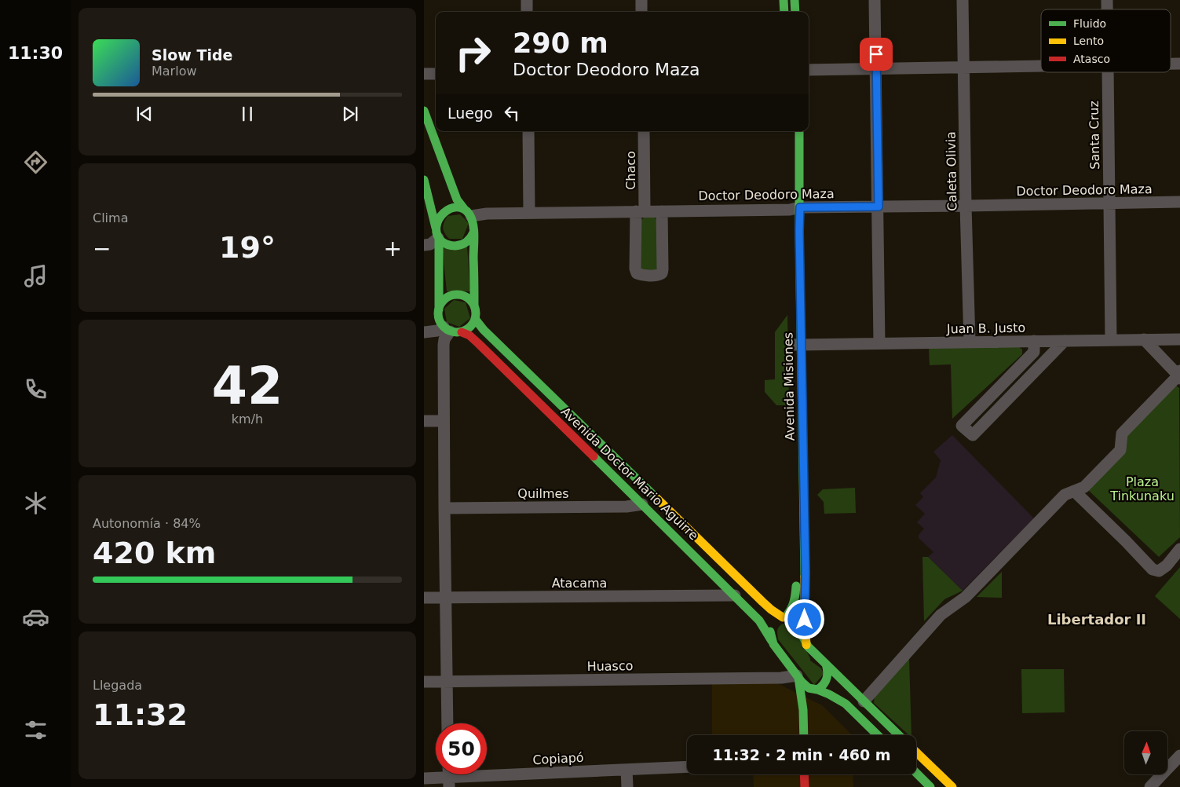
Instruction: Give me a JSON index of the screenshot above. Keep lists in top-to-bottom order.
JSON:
{
  "streets": {
    "main road": ["Avenida Misiones", "Avenida Doctor Mario Aguirre"],
    "street": [
      "Santa Cruz",
      "Chaco",
      "Caleta Olivia",
      "Doctor Deodoro Maza",
      "Juan B. Justo",
      "Quilmes",
      "Atacama",
      "Huasco",
      "Copiapó"
    ]
  },
  "crossings": [
    ["Santa Cruz", "Doctor Deodoro Maza"],
    ["Santa Cruz", "Juan B. Justo"],
    ["Chaco", "Doctor Deodoro Maza"],
    ["Caleta Olivia", "Doctor Deodoro Maza"],
    ["Caleta Olivia", "Juan B. Justo"],
    ["Doctor Deodoro Maza", "Avenida Misiones"],
    ["Juan B. Justo", "Avenida Misiones"],
    ["Avenida Misiones", "Avenida Doctor Mario Aguirre"],
    ["Avenida Doctor Mario Aguirre", "Quilmes"],
    ["Avenida Doctor Mario Aguirre", "Atacama"],
    ["Avenida Doctor Mario Aguirre", "Huasco"]
  ],
  "districts": ["Libertador II"],
  "parks": ["Plaza Tinkunaku"],
  "legend": ["Fluido", "Lento", "Atasco"],
  "north": "top",
  "page": {
    "tabs": "11:30",
    "turn": ["290 m", "Doctor Deodoro Maza"],
    "song": ["Slow Tide", "Marlow"],
    "then": "Luego",
    "tile": [
      "Clima",
      ["42", "km/h"],
      ["Autonomía · 84%", "420 km"],
      ["Llegada", "11:32"]
    ],
    "heat": ["−", "19°", "+"],
    "limit": "50",
    "trip": "11:32 · 2 min · 460 m"
  }
}
